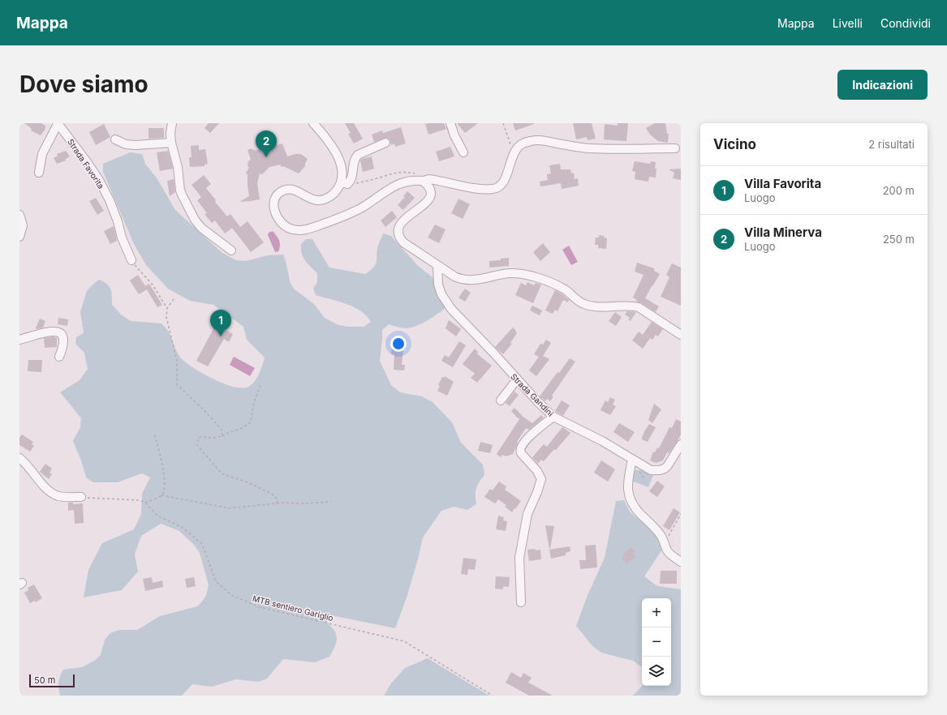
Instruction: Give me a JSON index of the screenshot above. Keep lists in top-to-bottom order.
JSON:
{
  "streets": {
    "street": ["Strada Favorita", "Strada Gandini"],
    "path": ["MTB sentiero Gariglio"]
  },
  "scale_bar": "50 m",
  "page": {
    "header": "Mappa",
    "nav": ["Mappa", "Livelli", "Condividi"],
    "buttons": "Indicazioni",
    "title": "Dove siamo",
    "heading": ["Vicino", "2 risultati"],
    "pins": ["2", "1"],
    "list": [
      {
        "mark": "1",
        "name": "Villa Favorita",
        "note": "Luogo",
        "value": "200 m"
      },
      {
        "mark": "2",
        "name": "Villa Minerva",
        "note": "Luogo",
        "value": "250 m"
      }
    ],
    "map_buttons": ["+", "−"],
    "scale": "50 m"
  }
}
